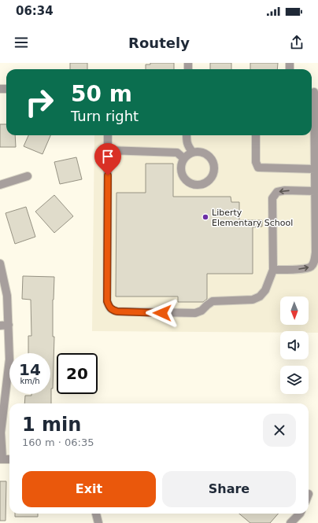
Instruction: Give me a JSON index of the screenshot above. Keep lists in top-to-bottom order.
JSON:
{
  "places": ["Liberty Elementary School"],
  "north": "bottom",
  "page": {
    "status": "06:34",
    "header": "Routely",
    "turn": ["50 m", "Turn right"],
    "speed": "14 km/h",
    "limit": "20",
    "heading": ["1 min", "160 m · 06:35"],
    "buttons": ["Exit", "Share"]
  }
}
